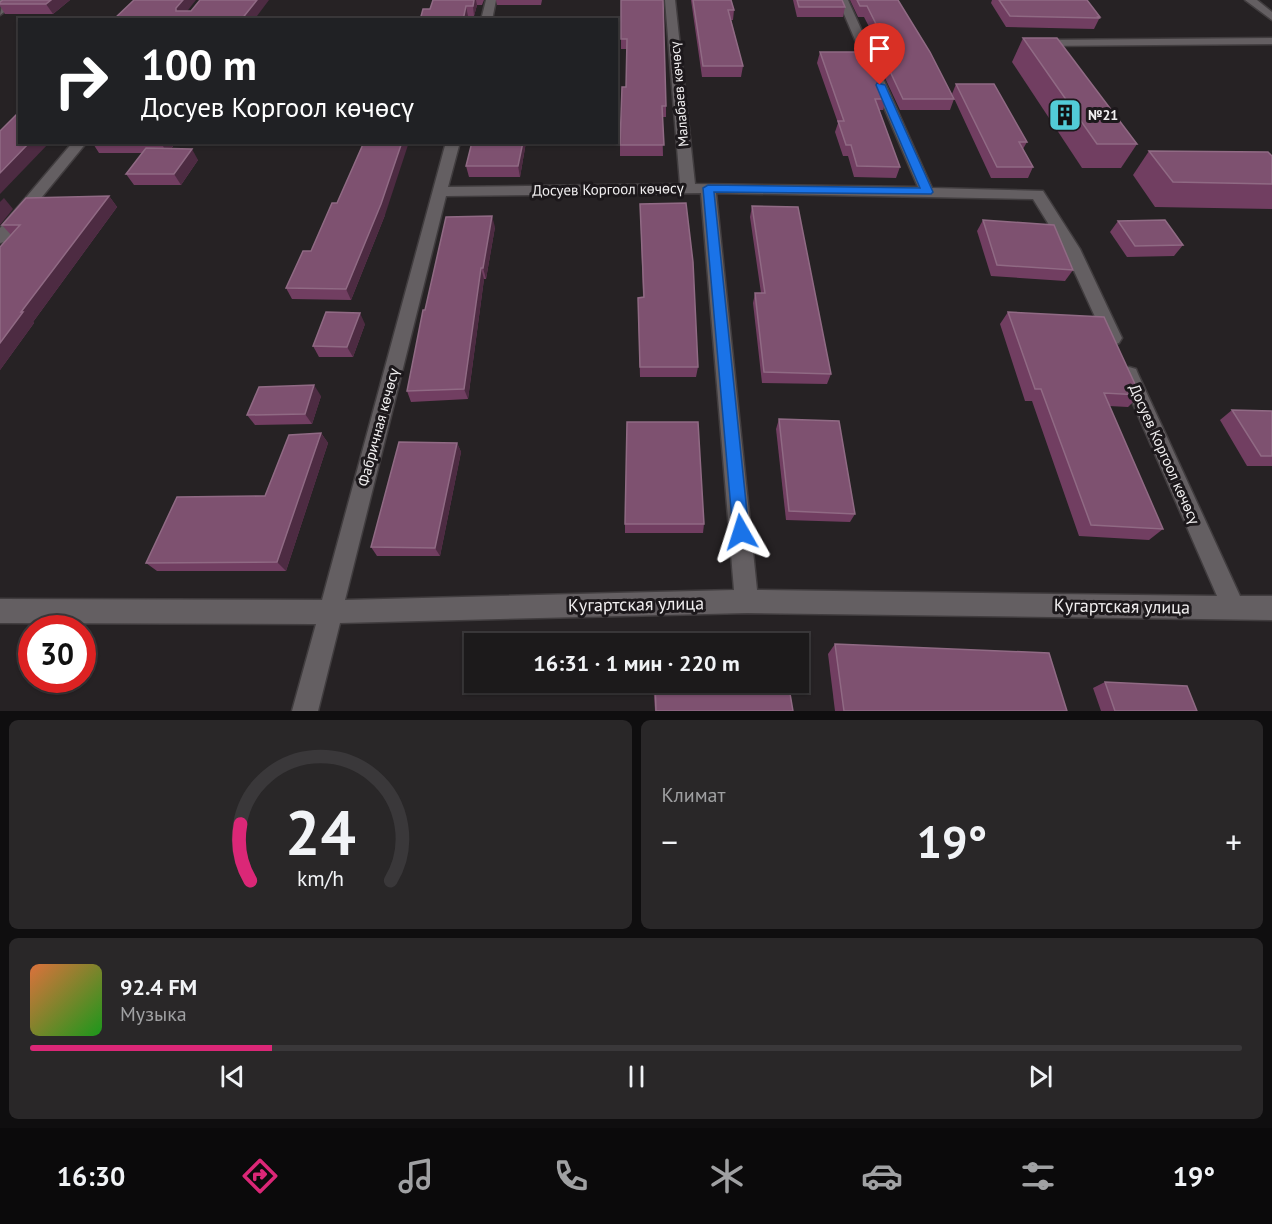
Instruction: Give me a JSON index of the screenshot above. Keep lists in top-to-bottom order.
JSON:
{
  "streets": {
    "street": [
      "Малабаев көчөсү",
      "Досуев Коргоол көчөсү",
      "Фабричная көчөсү",
      "Кугартская улица"
    ]
  },
  "crossings": [
    ["Малабаев көчөсү", "Досуев Коргоол көчөсү"],
    ["Досуев Коргоол көчөсү", "Фабричная көчөсү"],
    ["Досуев Коргоол көчөсү", "Кугартская улица"],
    ["Фабричная көчөсү", "Кугартская улица"]
  ],
  "places": {
    "building": ["№21"]
  },
  "page": {
    "turn": ["100 m", "Досуев Коргоол көчөсү"],
    "limit": "30",
    "trip": "16:31 · 1 мин · 220 m",
    "tile": "Климат",
    "heat": ["−", "19°", "+"],
    "song": ["92.4 FM", "Музыка"],
    "tabs": ["16:30", "19°"],
    "gauge": ["24", "km/h"]
  }
}
